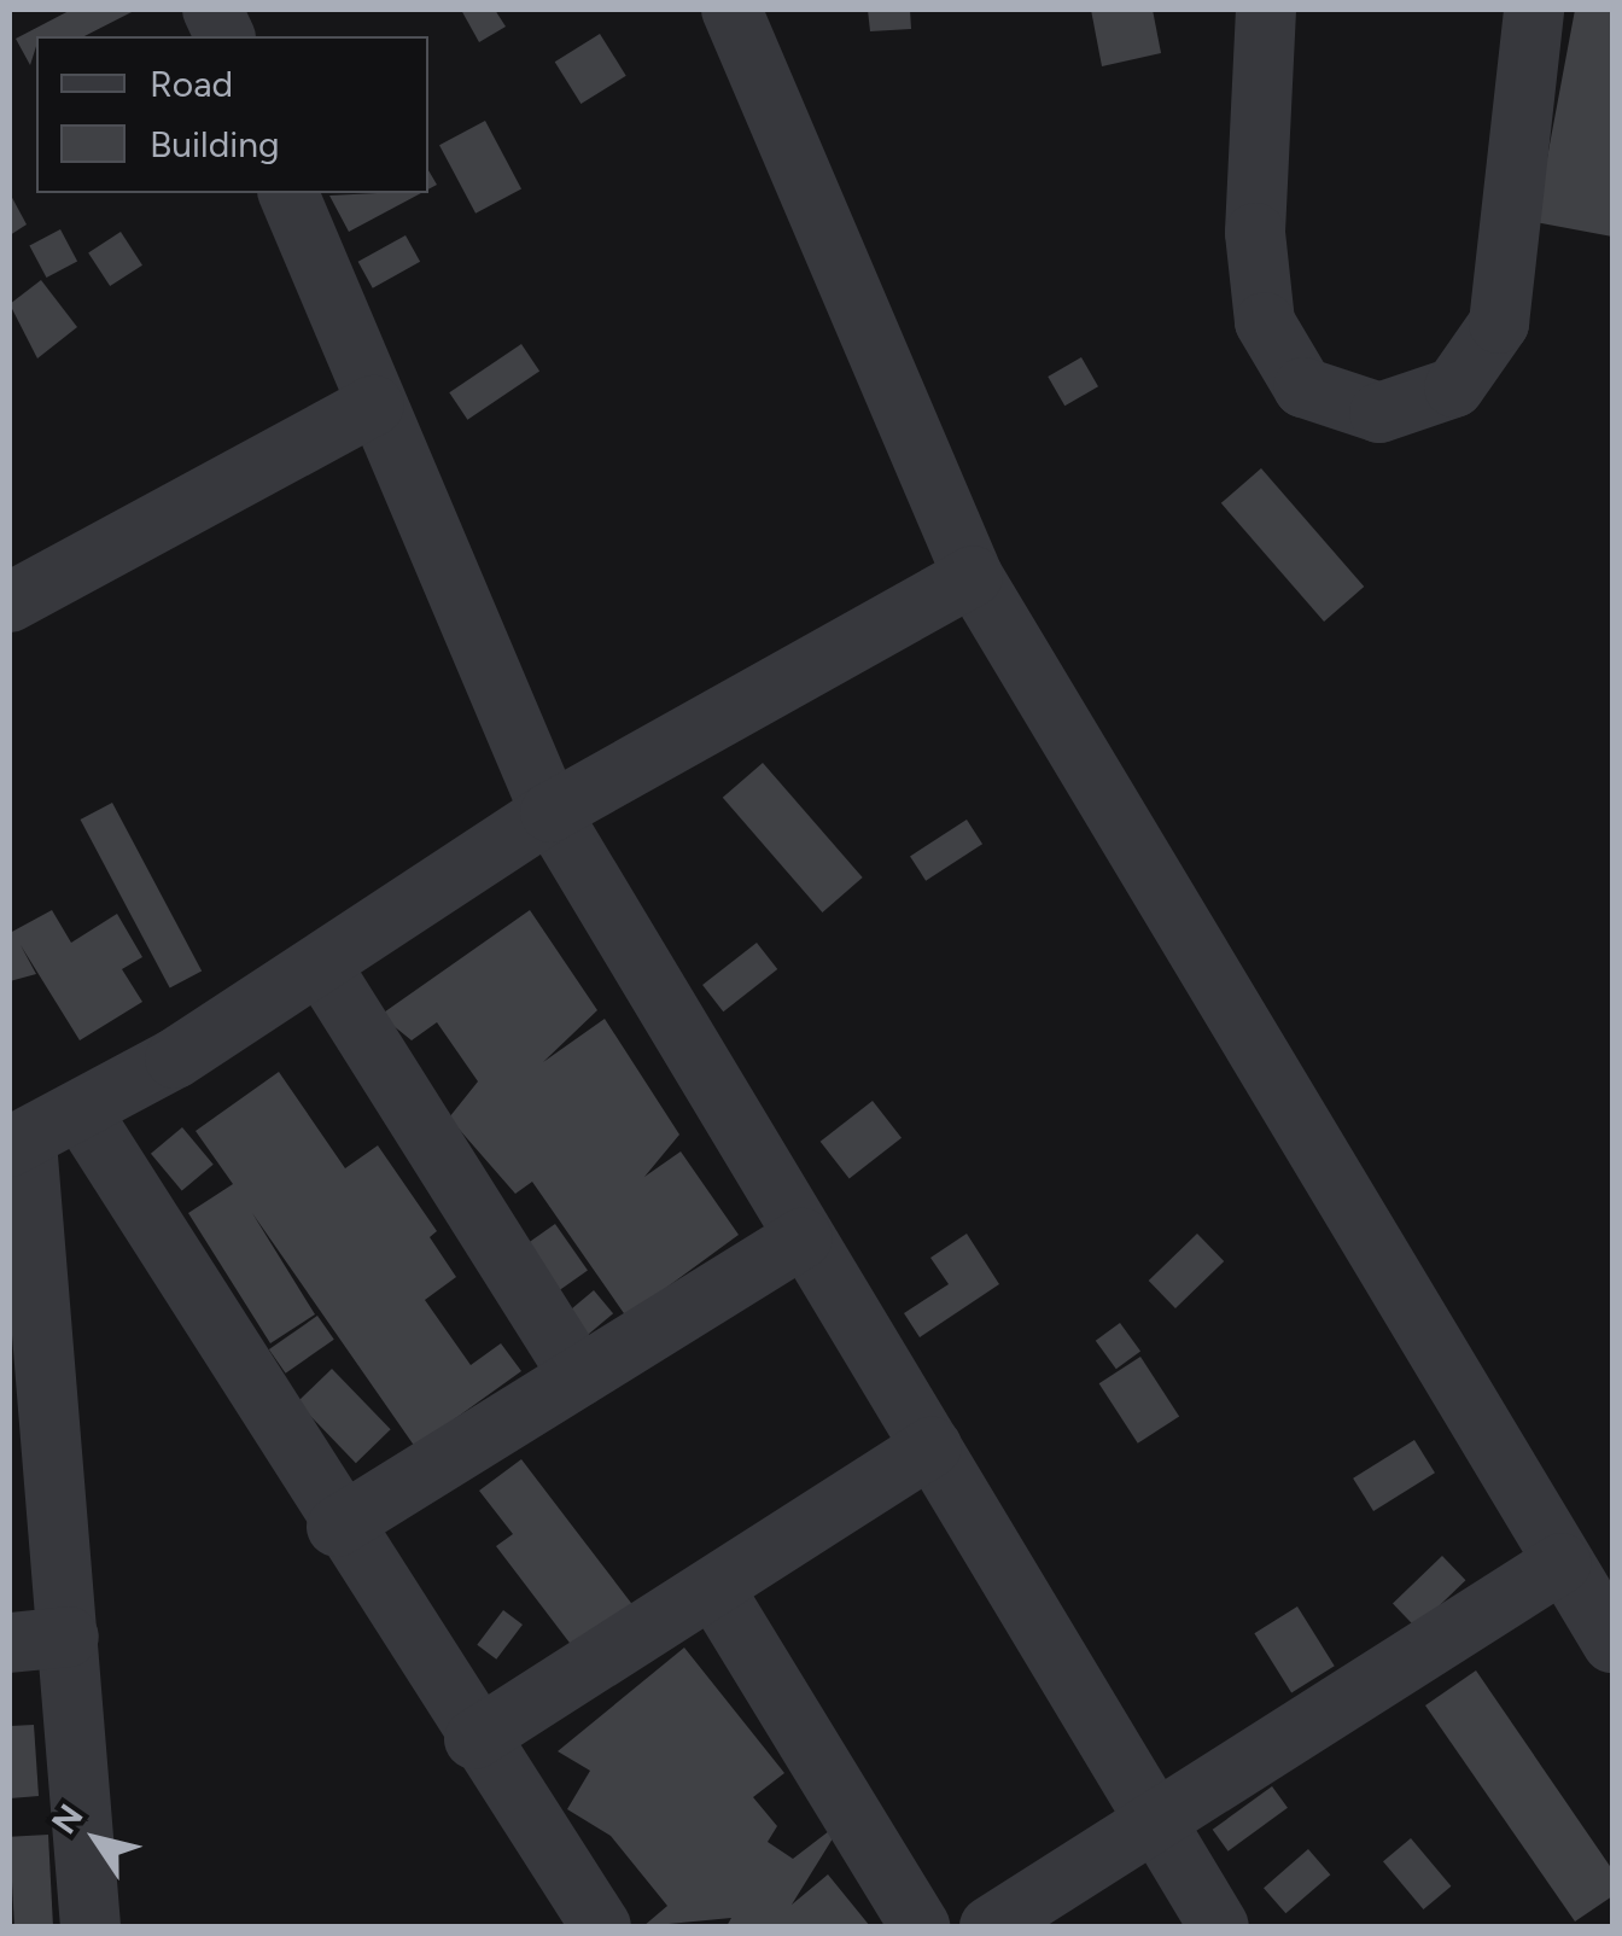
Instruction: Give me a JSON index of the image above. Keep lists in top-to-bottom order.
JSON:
{
  "legend": ["Road", "Building"],
  "north": "top left"
}
